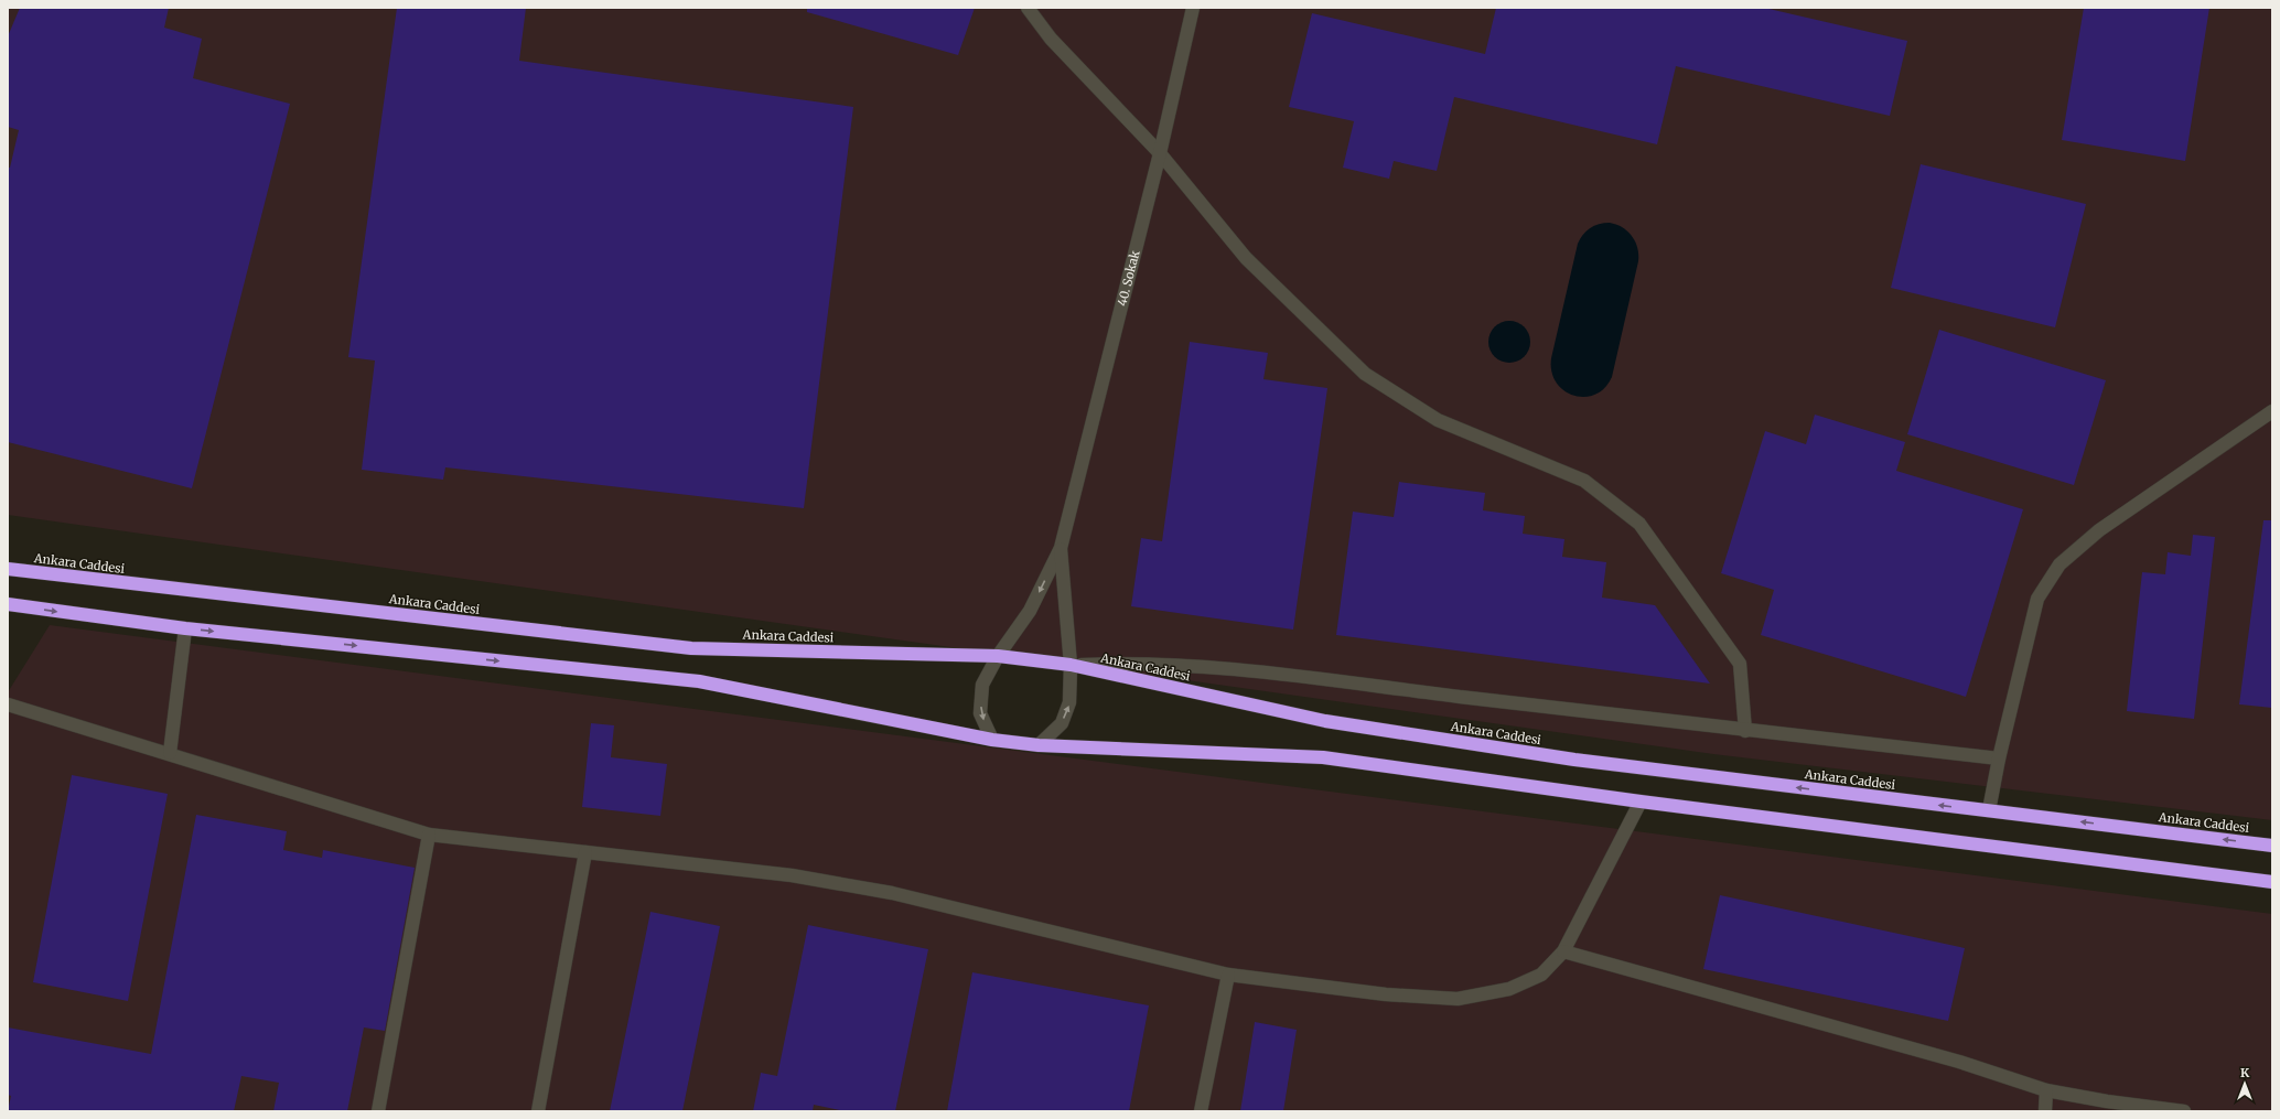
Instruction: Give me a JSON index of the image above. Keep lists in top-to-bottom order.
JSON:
{
  "streets": {
    "highway": ["Ankara Caddesi"],
    "street": ["40. Sokak"]
  },
  "north": "top"
}
